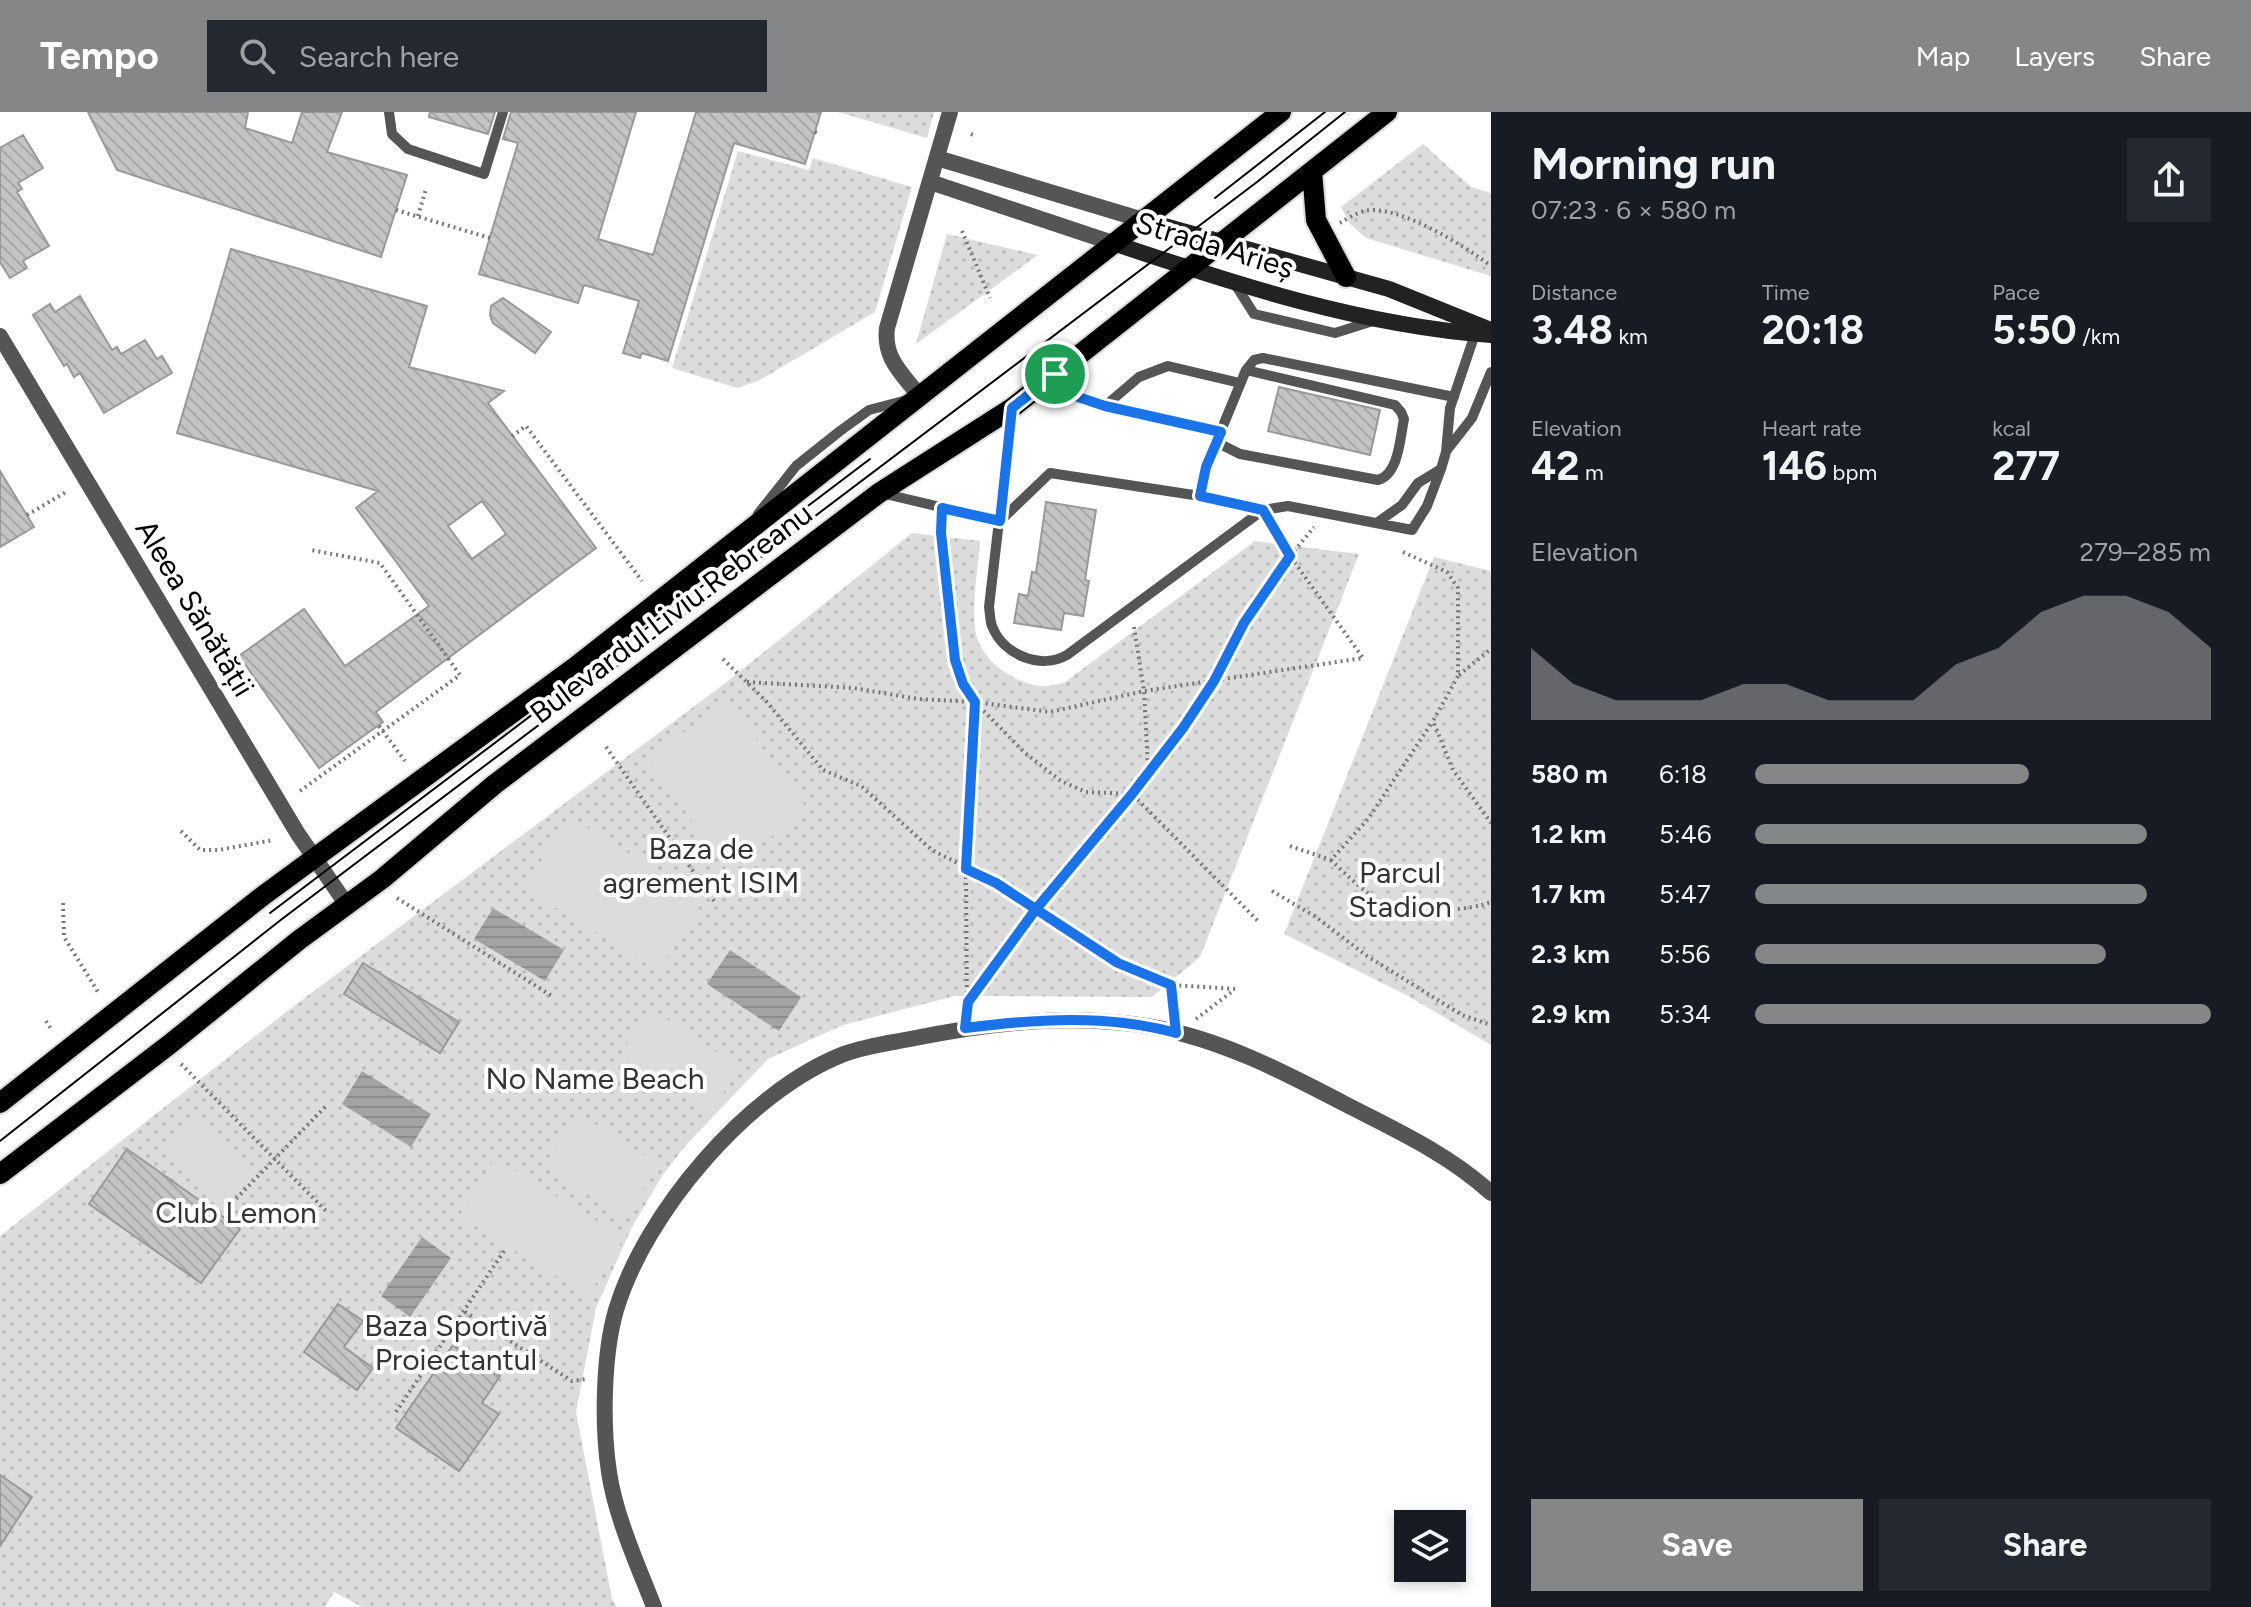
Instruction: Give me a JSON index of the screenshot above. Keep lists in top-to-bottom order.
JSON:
{
  "streets": {
    "main road": ["Strada Arieș", "Bulevardul Liviu Rebreanu"],
    "street": ["Aleea Sănătății"]
  },
  "crossings": [
    ["Strada Arieș", "Bulevardul Liviu Rebreanu"],
    ["Aleea Sănătății", "Bulevardul Liviu Rebreanu"]
  ],
  "parks": [
    "Baza de agrement ISIM",
    "Parcul Stadion",
    "No Name Beach",
    "Club Lemon",
    "Baza Sportivă Proiectantul"
  ],
  "page": {
    "header": "Tempo",
    "search": "Search here",
    "nav": ["Map", "Layers", "Share"],
    "heading": ["Morning run", "07:23 · 6 × 580 m"],
    "stats": [
      ["Distance", "3.48 km"],
      ["Time", "20:18"],
      ["Pace", "5:50 /km"],
      ["Elevation", "42 m"],
      ["Heart rate", "146 bpm"],
      ["kcal", "277"]
    ],
    "chart": ["Elevation", "279–285 m"],
    "list": [
      {
        "name": "580 m",
        "note": "6:18"
      },
      {
        "name": "1.2 km",
        "note": "5:46"
      },
      {
        "name": "1.7 km",
        "note": "5:47"
      },
      {
        "name": "2.3 km",
        "note": "5:56"
      },
      {
        "name": "2.9 km",
        "note": "5:34"
      }
    ],
    "buttons": ["Save", "Share"]
  }
}
